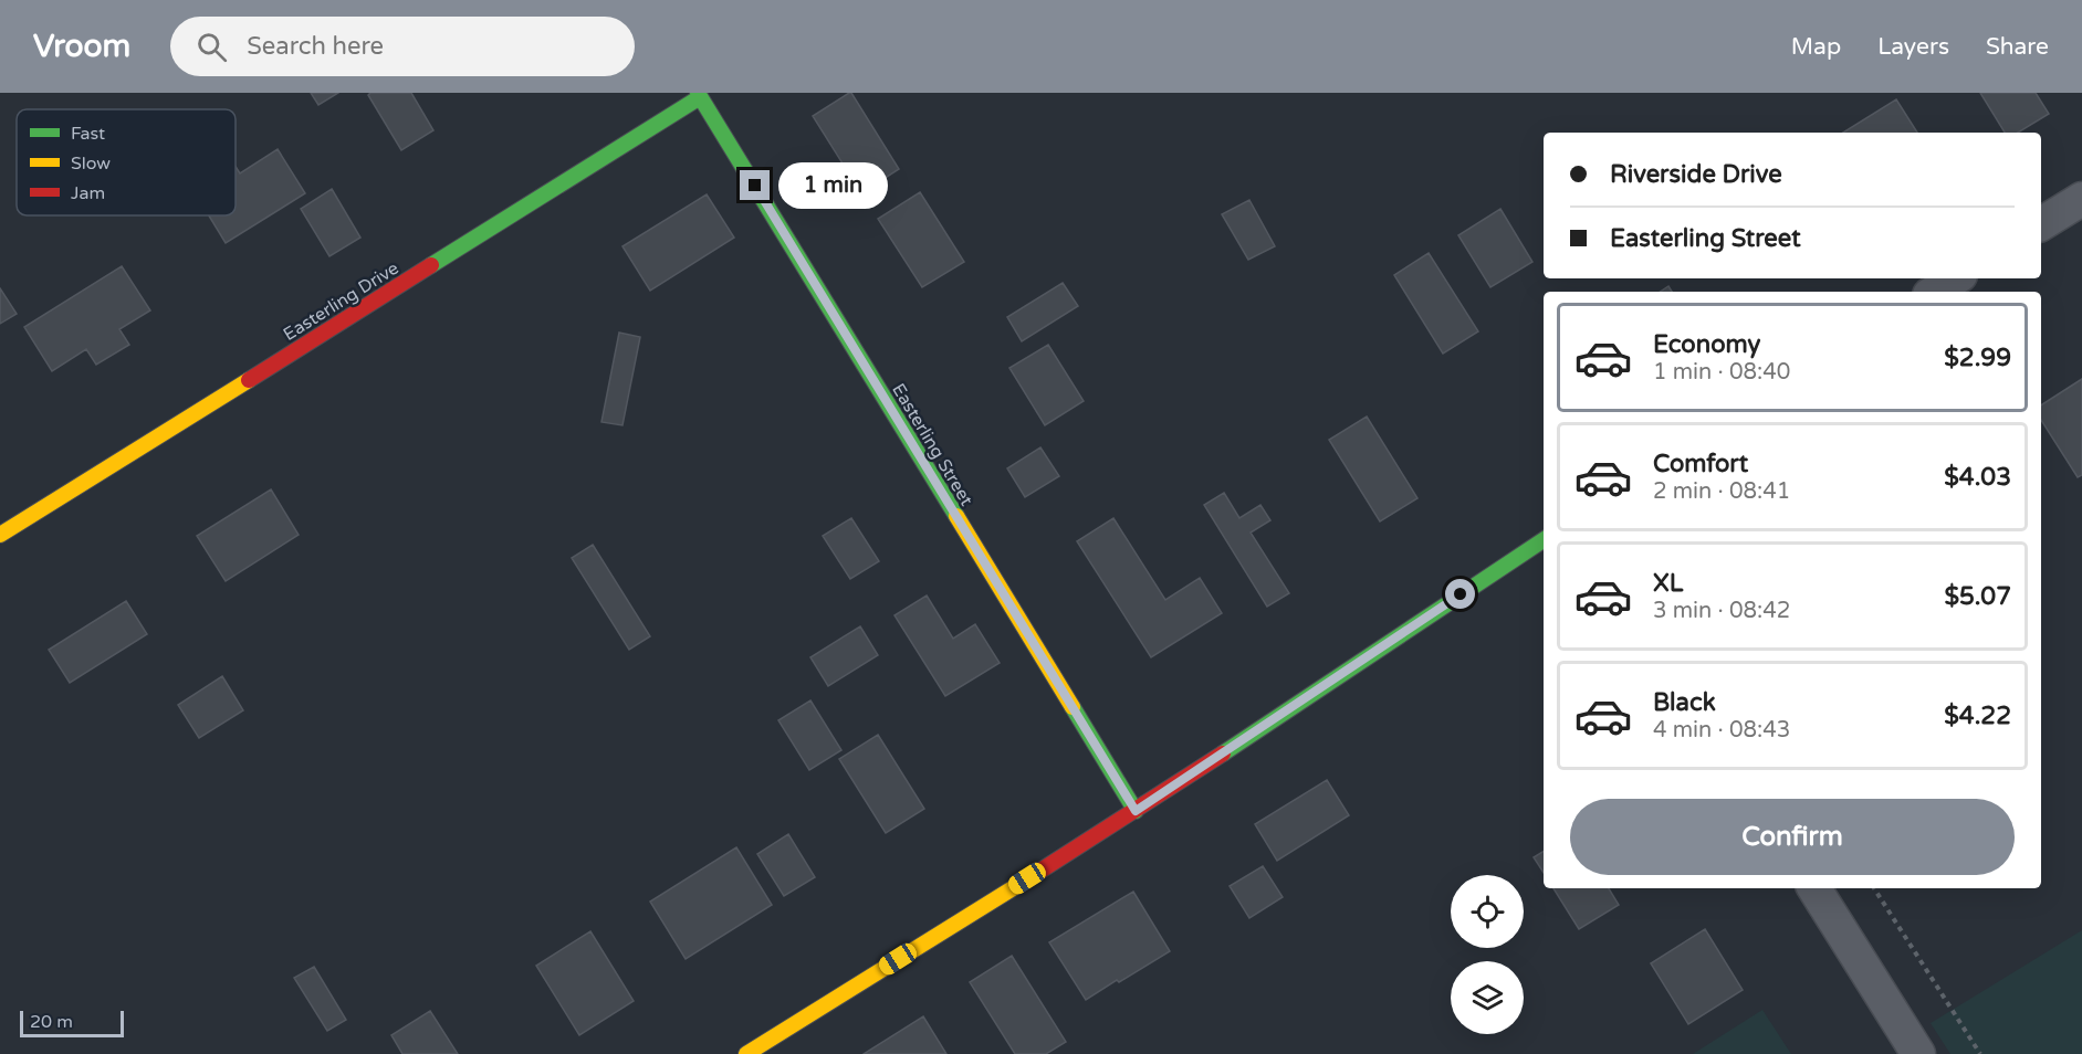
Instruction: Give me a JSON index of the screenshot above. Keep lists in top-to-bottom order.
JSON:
{
  "streets": {
    "street": ["Easterling Drive", "Easterling Street"]
  },
  "crossings": [
    ["Easterling Drive", "Easterling Street"]
  ],
  "legend": ["Fast", "Slow", "Jam"],
  "scale_bar": "20 m",
  "page": {
    "header": "Vroom",
    "search": "Search here",
    "nav": ["Map", "Layers", "Share"],
    "banner": ["Riverside Drive", "Easterling Street"],
    "bubble": "1 min",
    "list": [
      {
        "name": "Economy",
        "note": "1 min · 08:40",
        "value": "$2.99"
      },
      {
        "name": "Comfort",
        "note": "2 min · 08:41",
        "value": "$4.03"
      },
      {
        "name": "XL",
        "note": "3 min · 08:42",
        "value": "$5.07"
      },
      {
        "name": "Black",
        "note": "4 min · 08:43",
        "value": "$4.22"
      }
    ],
    "buttons": "Confirm",
    "scale": "20 m"
  }
}
